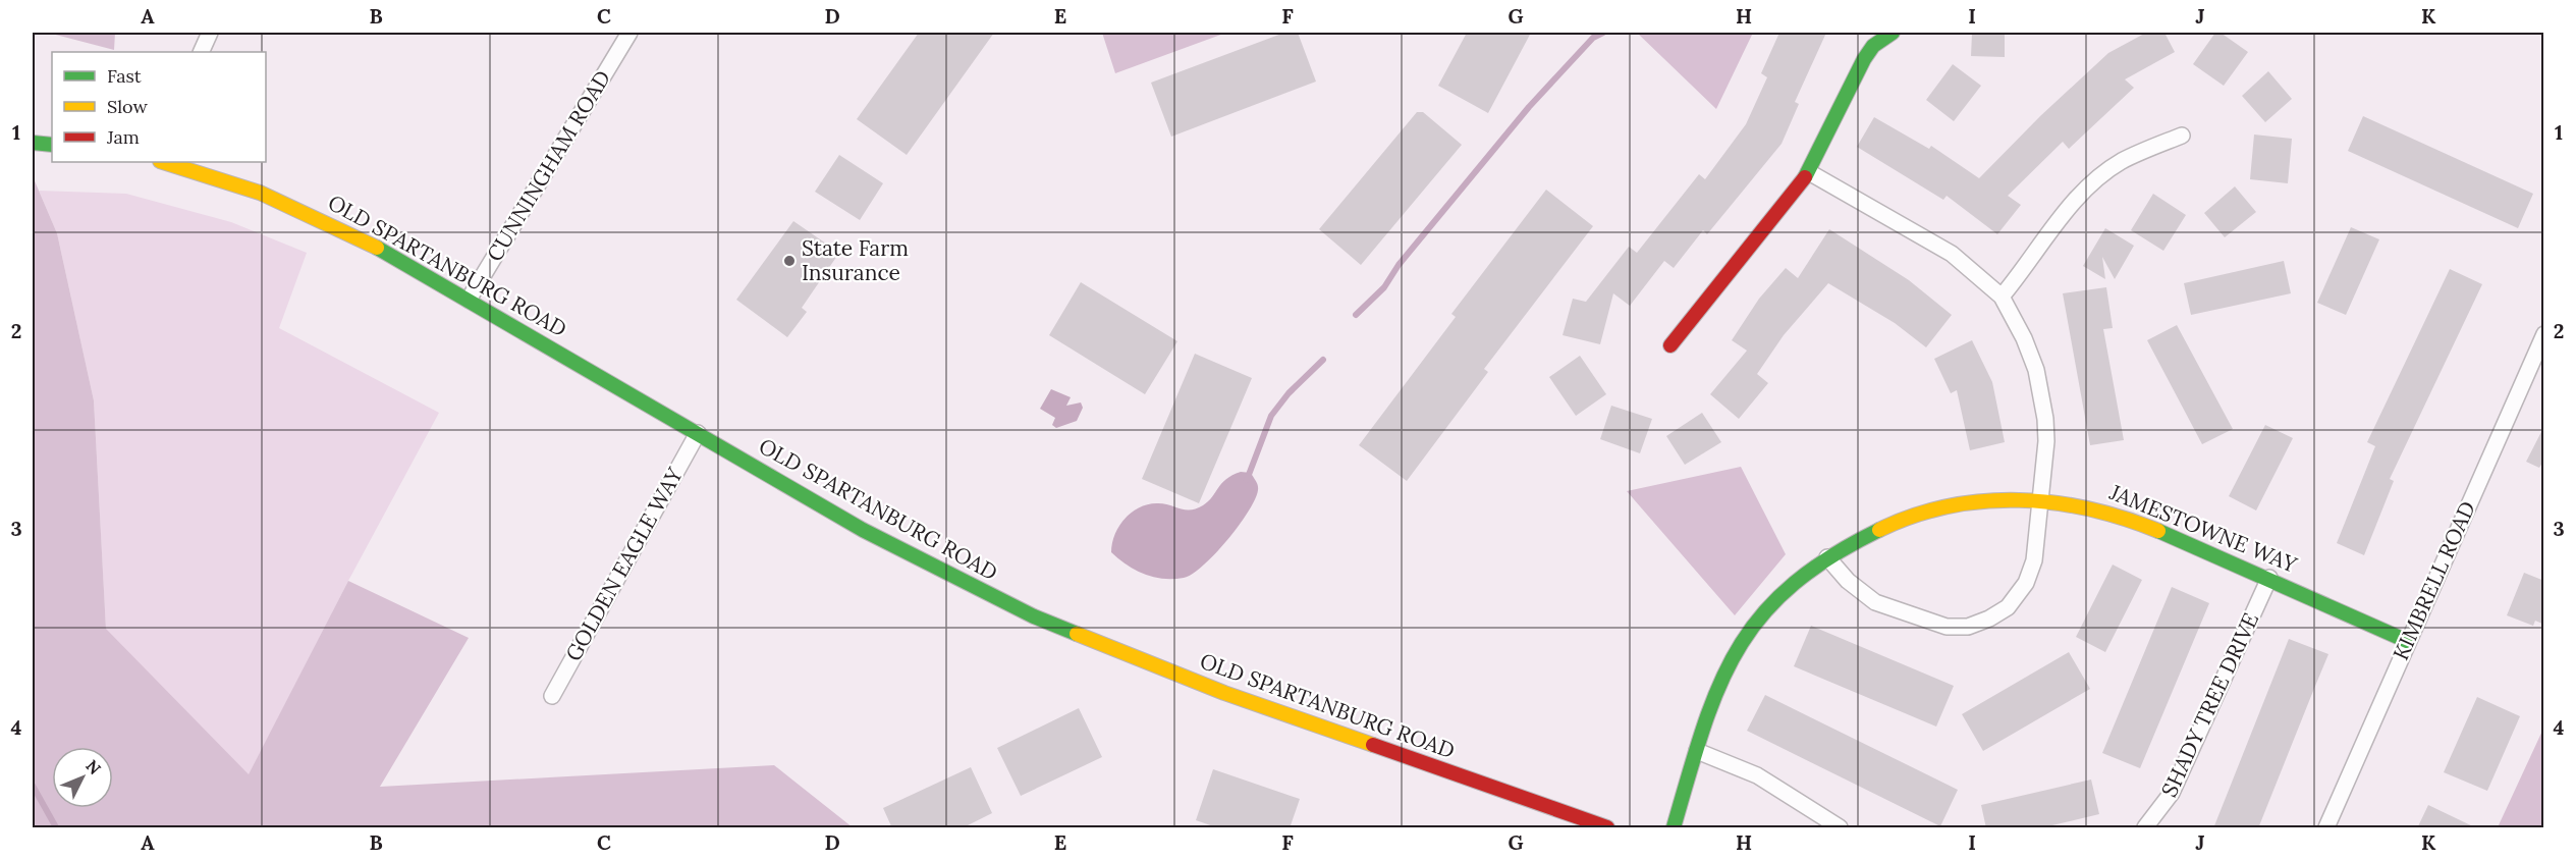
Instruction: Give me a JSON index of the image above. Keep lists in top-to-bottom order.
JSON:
{
  "streets": {
    "main road": ["OLD SPARTANBURG ROAD", "JAMESTOWNE WAY"],
    "street": [
      "CUNNINGHAM ROAD",
      "GOLDEN EAGLE WAY",
      "KIMBRELL ROAD",
      "SHADY TREE DRIVE"
    ]
  },
  "crossings": [
    ["CUNNINGHAM ROAD", "OLD SPARTANBURG ROAD"],
    ["OLD SPARTANBURG ROAD", "GOLDEN EAGLE WAY"],
    ["JAMESTOWNE WAY", "KIMBRELL ROAD"],
    ["JAMESTOWNE WAY", "SHADY TREE DRIVE"]
  ],
  "places": ["State Farm Insurance"],
  "legend": ["Fast", "Slow", "Jam"],
  "north": "top right",
  "grid": {
    "columns": [
      "A",
      "B",
      "C",
      "D",
      "E",
      "F",
      "G",
      "H",
      "I",
      "J",
      "K"
    ],
    "rows": [
      "1",
      "2",
      "3",
      "4"
    ]
  }
}
